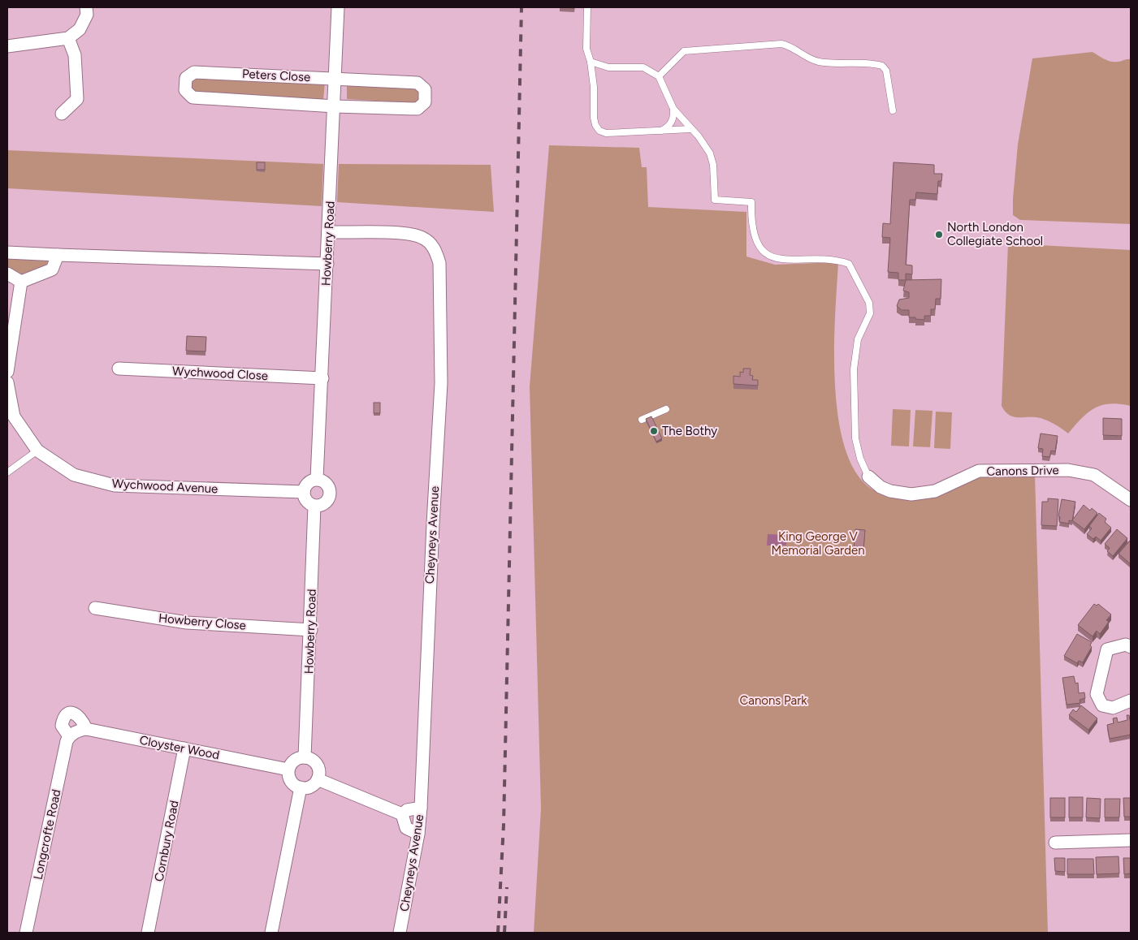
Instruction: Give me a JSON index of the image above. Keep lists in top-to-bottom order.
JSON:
{
  "streets": {
    "street": [
      "Peters Close",
      "Howberry Road",
      "Wychwood Close",
      "Canons Drive",
      "Wychwood Avenue",
      "Cheyneys Avenue",
      "Howberry Close",
      "Cloyster Wood",
      "Longcrofte Road",
      "Cornbury Road"
    ]
  },
  "crossings": [
    ["Peters Close", "Howberry Road"],
    ["Howberry Road", "Wychwood Close"],
    ["Howberry Road", "Wychwood Avenue"],
    ["Howberry Road", "Cheyneys Avenue"],
    ["Howberry Road", "Howberry Close"],
    ["Howberry Road", "Cloyster Wood"],
    ["Cloyster Wood", "Cornbury Road"]
  ],
  "parks": ["King George V Memorial Garden", "Canons Park"],
  "places": ["North London Collegiate School", "The Bothy"]
}
